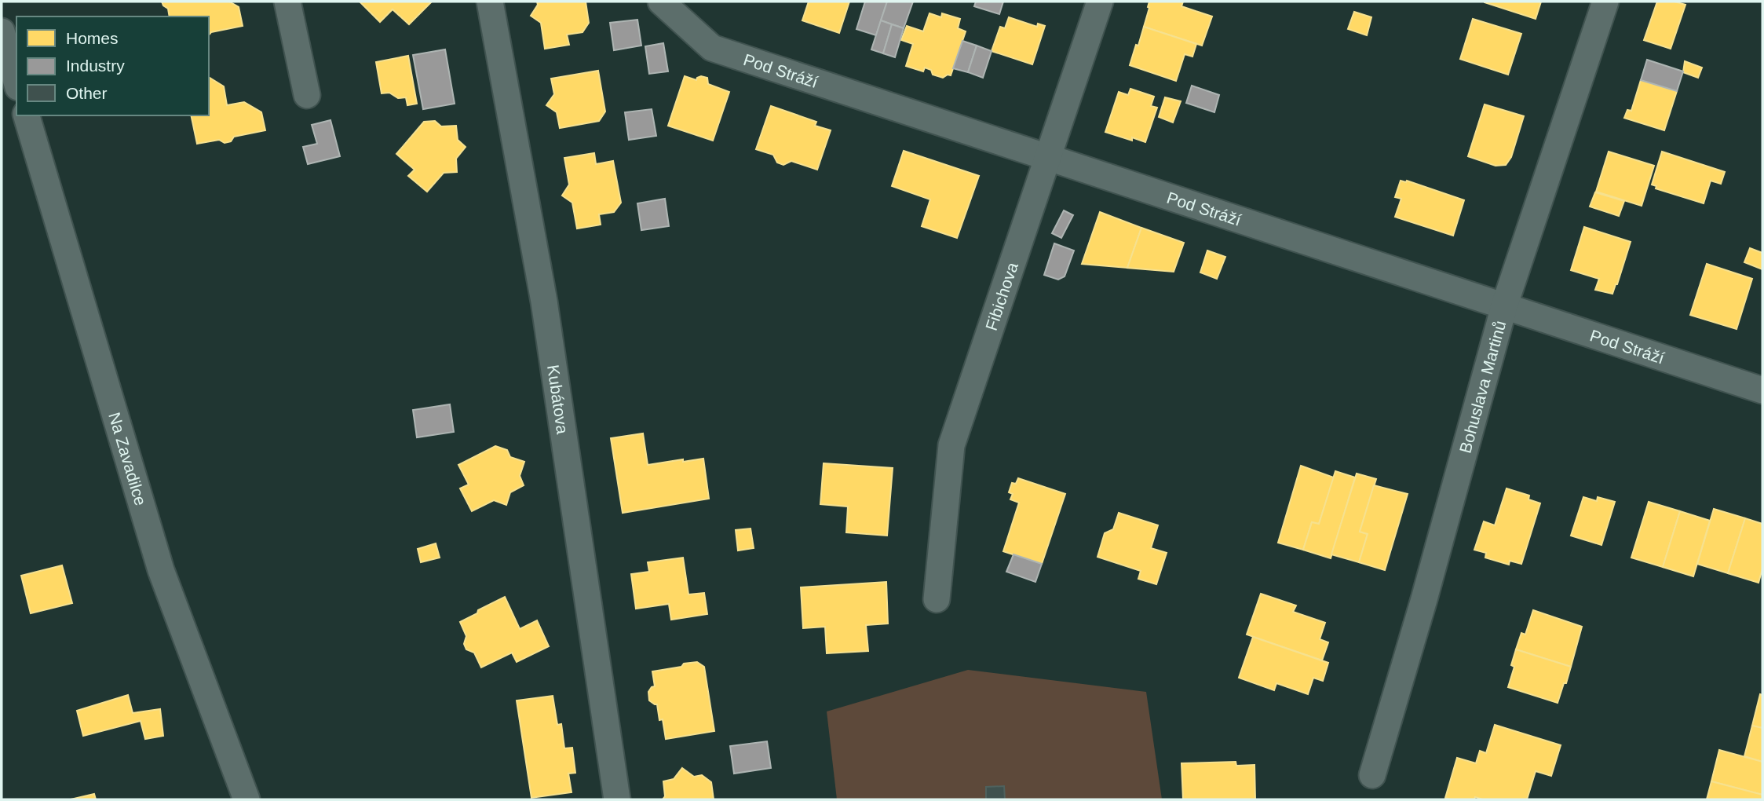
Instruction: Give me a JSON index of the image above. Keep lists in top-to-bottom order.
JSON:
{
  "streets": {
    "street": [
      "Pod Stráží",
      "Fibichova",
      "Bohuslava Martinů",
      "Kubátova",
      "Na Zavadilce"
    ]
  },
  "crossings": [
    ["Pod Stráží", "Fibichova"],
    ["Pod Stráží", "Bohuslava Martinů"]
  ],
  "legend": ["Homes", "Industry", "Other"]
}
